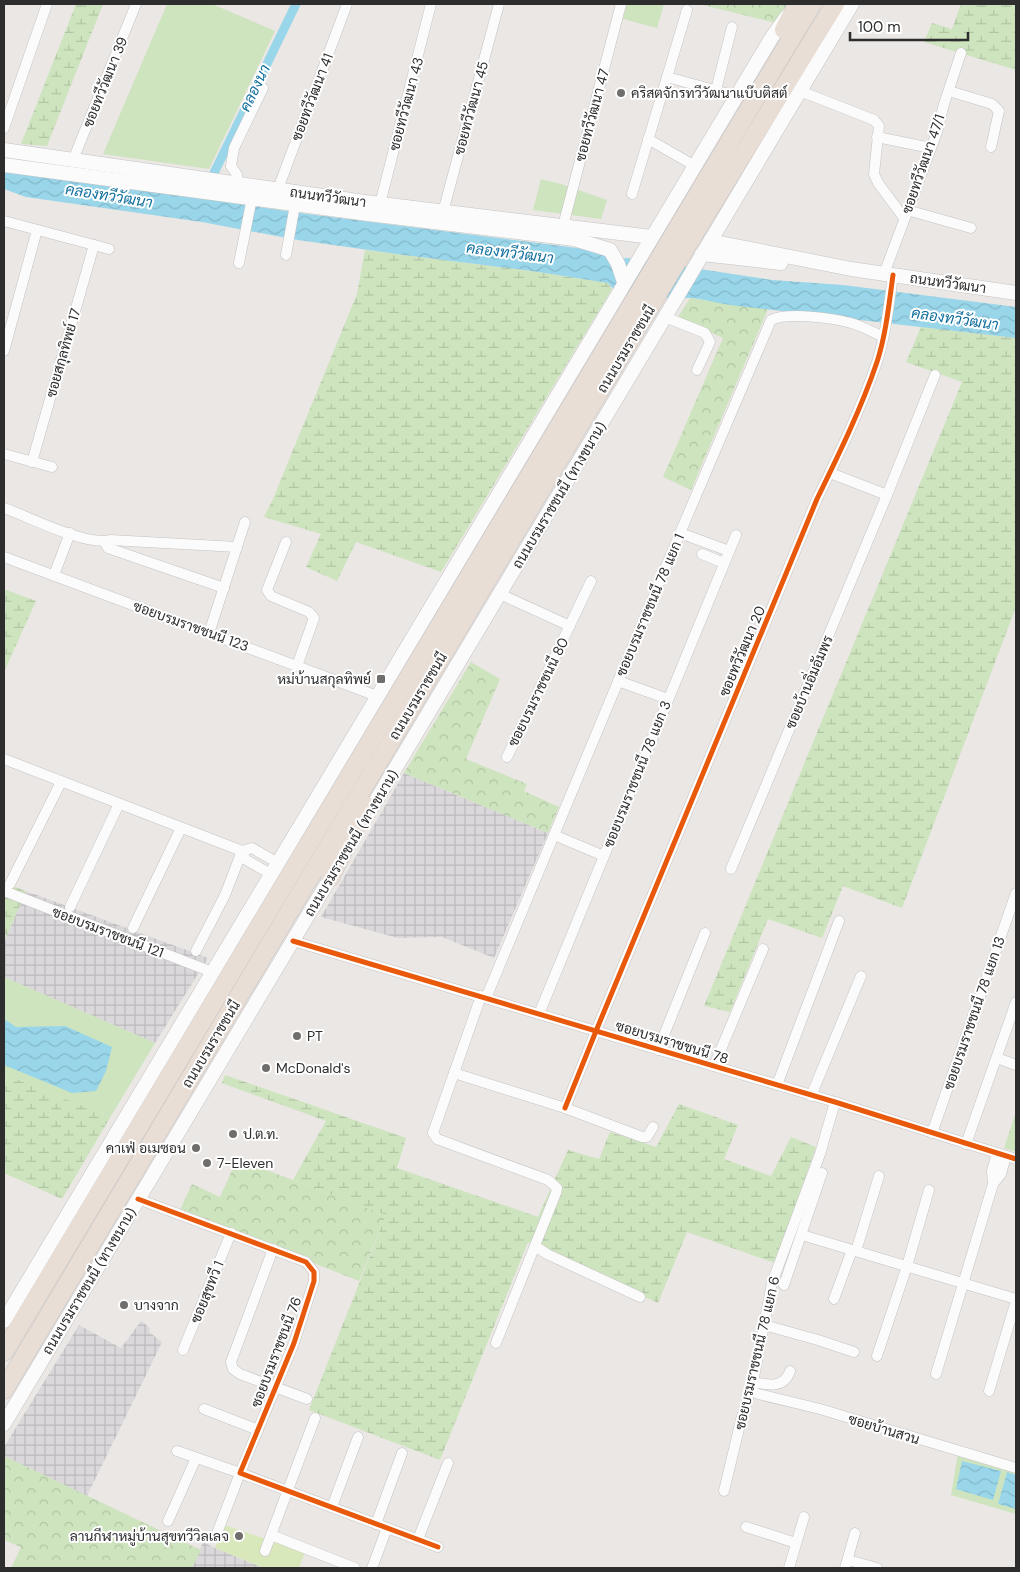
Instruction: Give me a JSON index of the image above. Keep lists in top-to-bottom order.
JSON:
{
  "streets": {
    "highway": ["ถนนบรมราชชนนี"],
    "main road": ["ถนนทวีวัฒนา", "ถนนบรมราชชนนี (ทางขนาน)"],
    "street": [
      "ซอยทวีวัฒนา 39",
      "ซอยทวีวัฒนา 41",
      "ซอยทวีวัฒนา 43",
      "ซอยทวีวัฒนา 45",
      "ซอยทวีวัฒนา 47",
      "ซอยทวีวัฒนา 47/1",
      "ซอยสกุลทิพย์ 17",
      "ซอยบรมราชชนนี 78 แยก 1",
      "ซอยบรมราชชนนี 123",
      "ซอยทวีวัฒนา 20",
      "ซอยบ้านอิ่มอัมพร",
      "ซอยบรมราชชนนี 80",
      "ซอยบรมราชชนนี 78 แยก 3",
      "ซอยบรมราชชนนี 121",
      "ซอยบรมราชชนนี 78 แยก 13",
      "ซอยบรมราชชนนี 78",
      "ซอยสุขทวี 1",
      "ซอยบรมราชชนนี 76",
      "ซอยบรมราชชนนี 78 แยก 6",
      "ซอยบ้านสวน"
    ]
  },
  "crossings": [
    ["ซอยทวีวัฒนา 39", "ถนนทวีวัฒนา"],
    ["ซอยทวีวัฒนา 41", "ถนนทวีวัฒนา"],
    ["ซอยทวีวัฒนา 43", "ถนนทวีวัฒนา"],
    ["ซอยทวีวัฒนา 45", "ถนนทวีวัฒนา"],
    ["ซอยทวีวัฒนา 47", "ถนนทวีวัฒนา"],
    ["ซอยทวีวัฒนา 47/1", "ถนนทวีวัฒนา"],
    ["ซอยทวีวัฒนา 47/1", "ซอยทวีวัฒนา 20"],
    ["ถนนทวีวัฒนา", "ถนนบรมราชชนนี (ทางขนาน)"],
    ["ถนนทวีวัฒนา", "ซอยทวีวัฒนา 20"],
    ["ถนนบรมราชชนนี", "ถนนบรมราชชนนี (ทางขนาน)"],
    ["ถนนบรมราชชนนี (ทางขนาน)", "ซอยบรมราชชนนี 80"],
    ["ถนนบรมราชชนนี (ทางขนาน)", "ซอยบรมราชชนนี 78"],
    ["ถนนบรมราชชนนี (ทางขนาน)", "ซอยบรมราชชนนี 76"],
    ["ซอยบรมราชชนนี 78 แยก 1", "ซอยทวีวัฒนา 20"],
    ["ซอยบรมราชชนนี 78 แยก 1", "ซอยบรมราชชนนี 78"],
    ["ซอยทวีวัฒนา 20", "ซอยบรมราชชนนี 78"],
    ["ซอยบรมราชชนนี 78 แยก 3", "ซอยบรมราชชนนี 78"],
    ["ซอยบรมราชชนนี 78 แยก 13", "ซอยบรมราชชนนี 78"],
    ["ซอยบรมราชชนนี 78", "ซอยบรมราชชนนี 78 แยก 6"],
    ["ซอยสุขทวี 1", "ซอยบรมราชชนนี 76"],
    ["ซอยบรมราชชนนี 78 แยก 6", "ซอยบ้านสวน"]
  ],
  "water": ["คลองนา", "คลองทวีวัฒนา"],
  "places": {
    "other": [
      "คริสตจักรทวีวัฒนาแบ๊บติสต์",
      "PT",
      "McDonald's",
      "ป.ต.ท.",
      "คาเฟ่ อเมซอน",
      "7-Eleven",
      "บางจาก",
      "ลานกีฬาหมู่บ้านสุขทวีวิลเลจ"
    ],
    "transit": ["หม่บ้านสกุลทิพย์"]
  },
  "scale_bar": "100 m"
}
